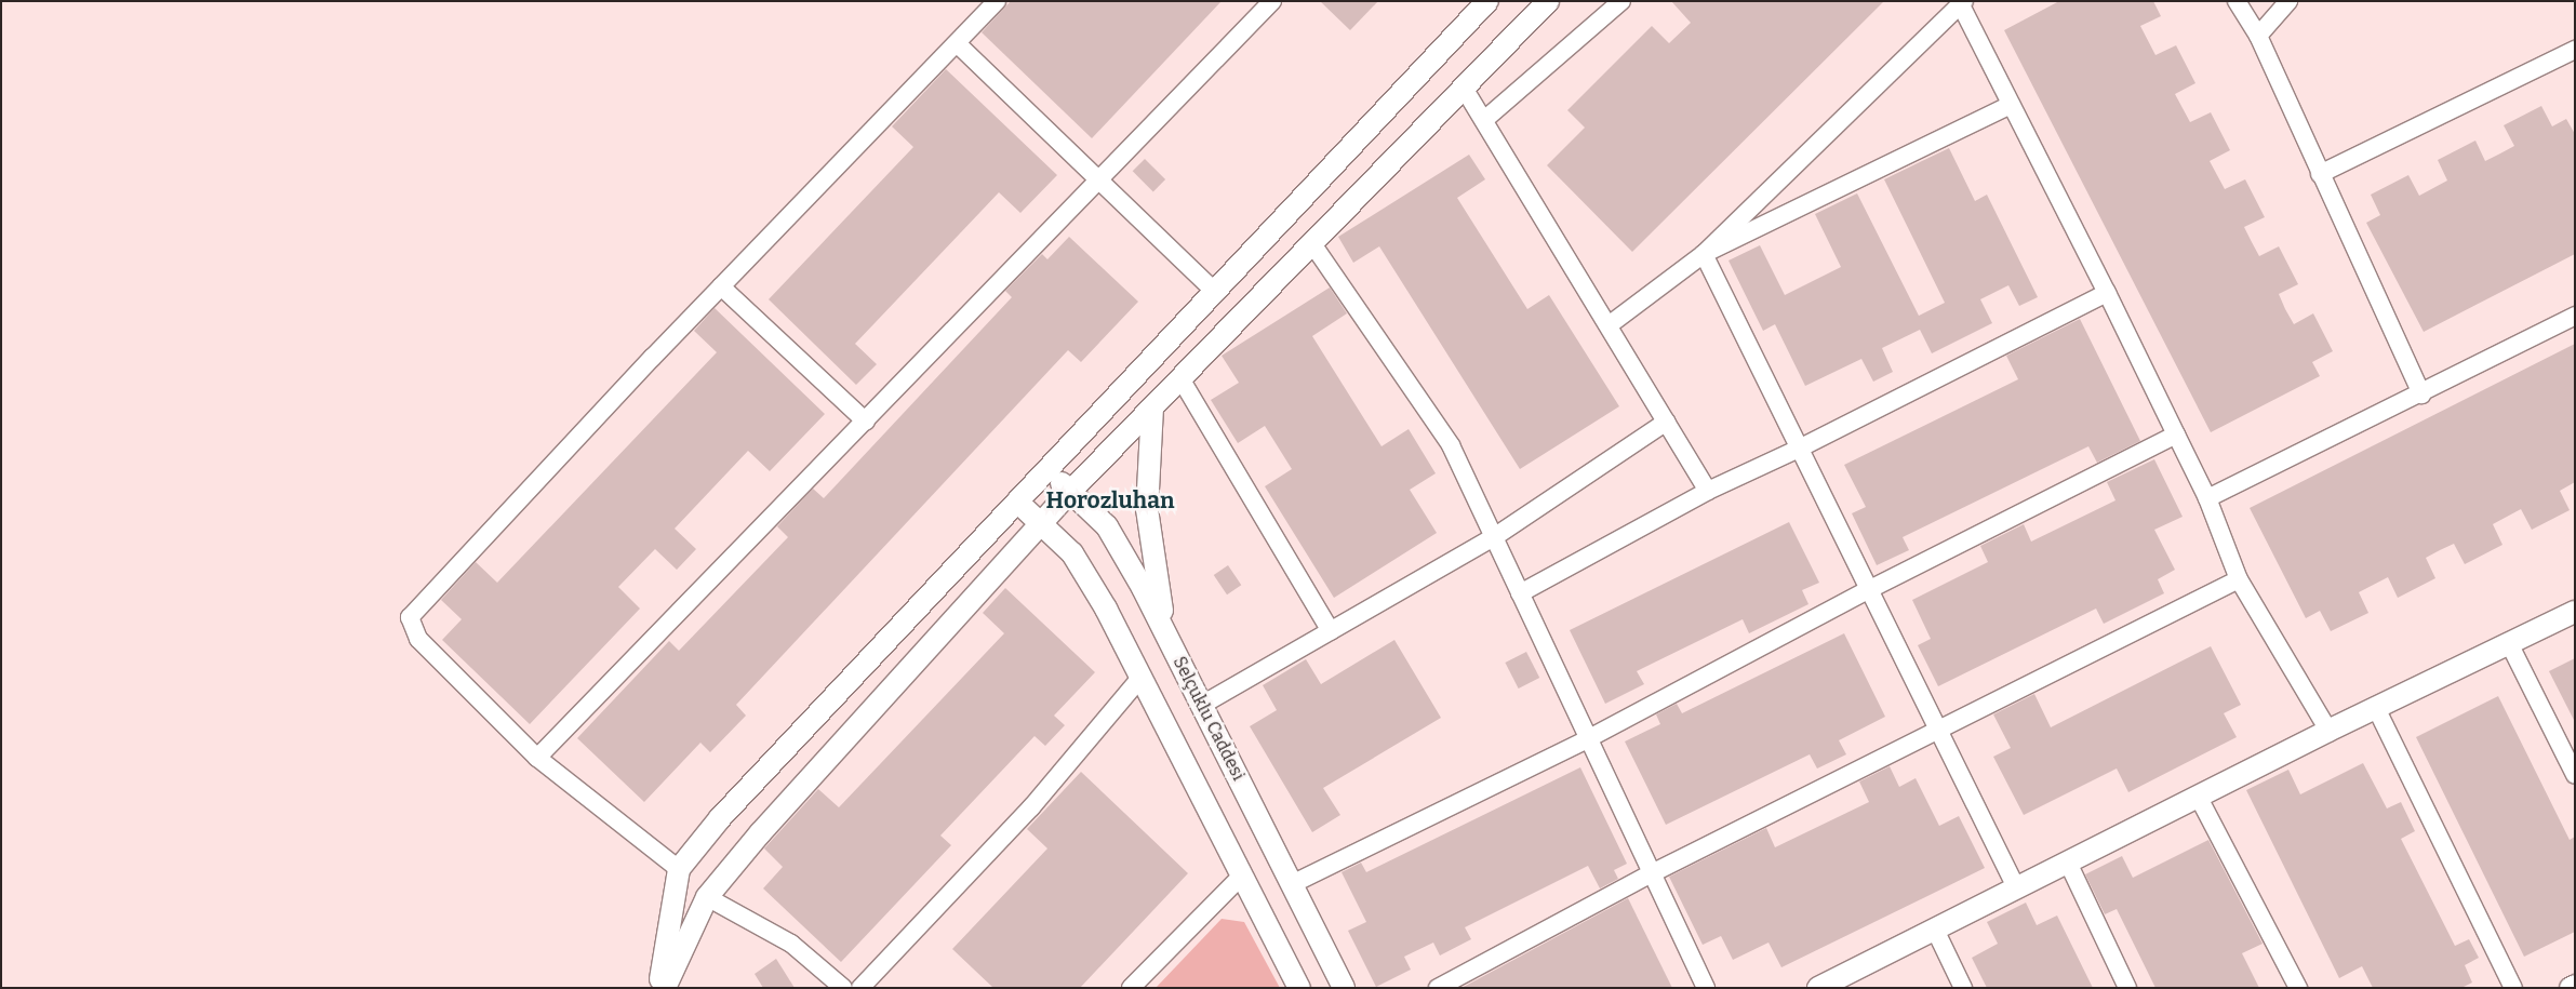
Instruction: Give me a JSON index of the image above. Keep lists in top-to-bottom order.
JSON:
{
  "streets": {
    "street": ["Selçuklu Caddesi"]
  },
  "districts": ["Horozluhan"]
}
